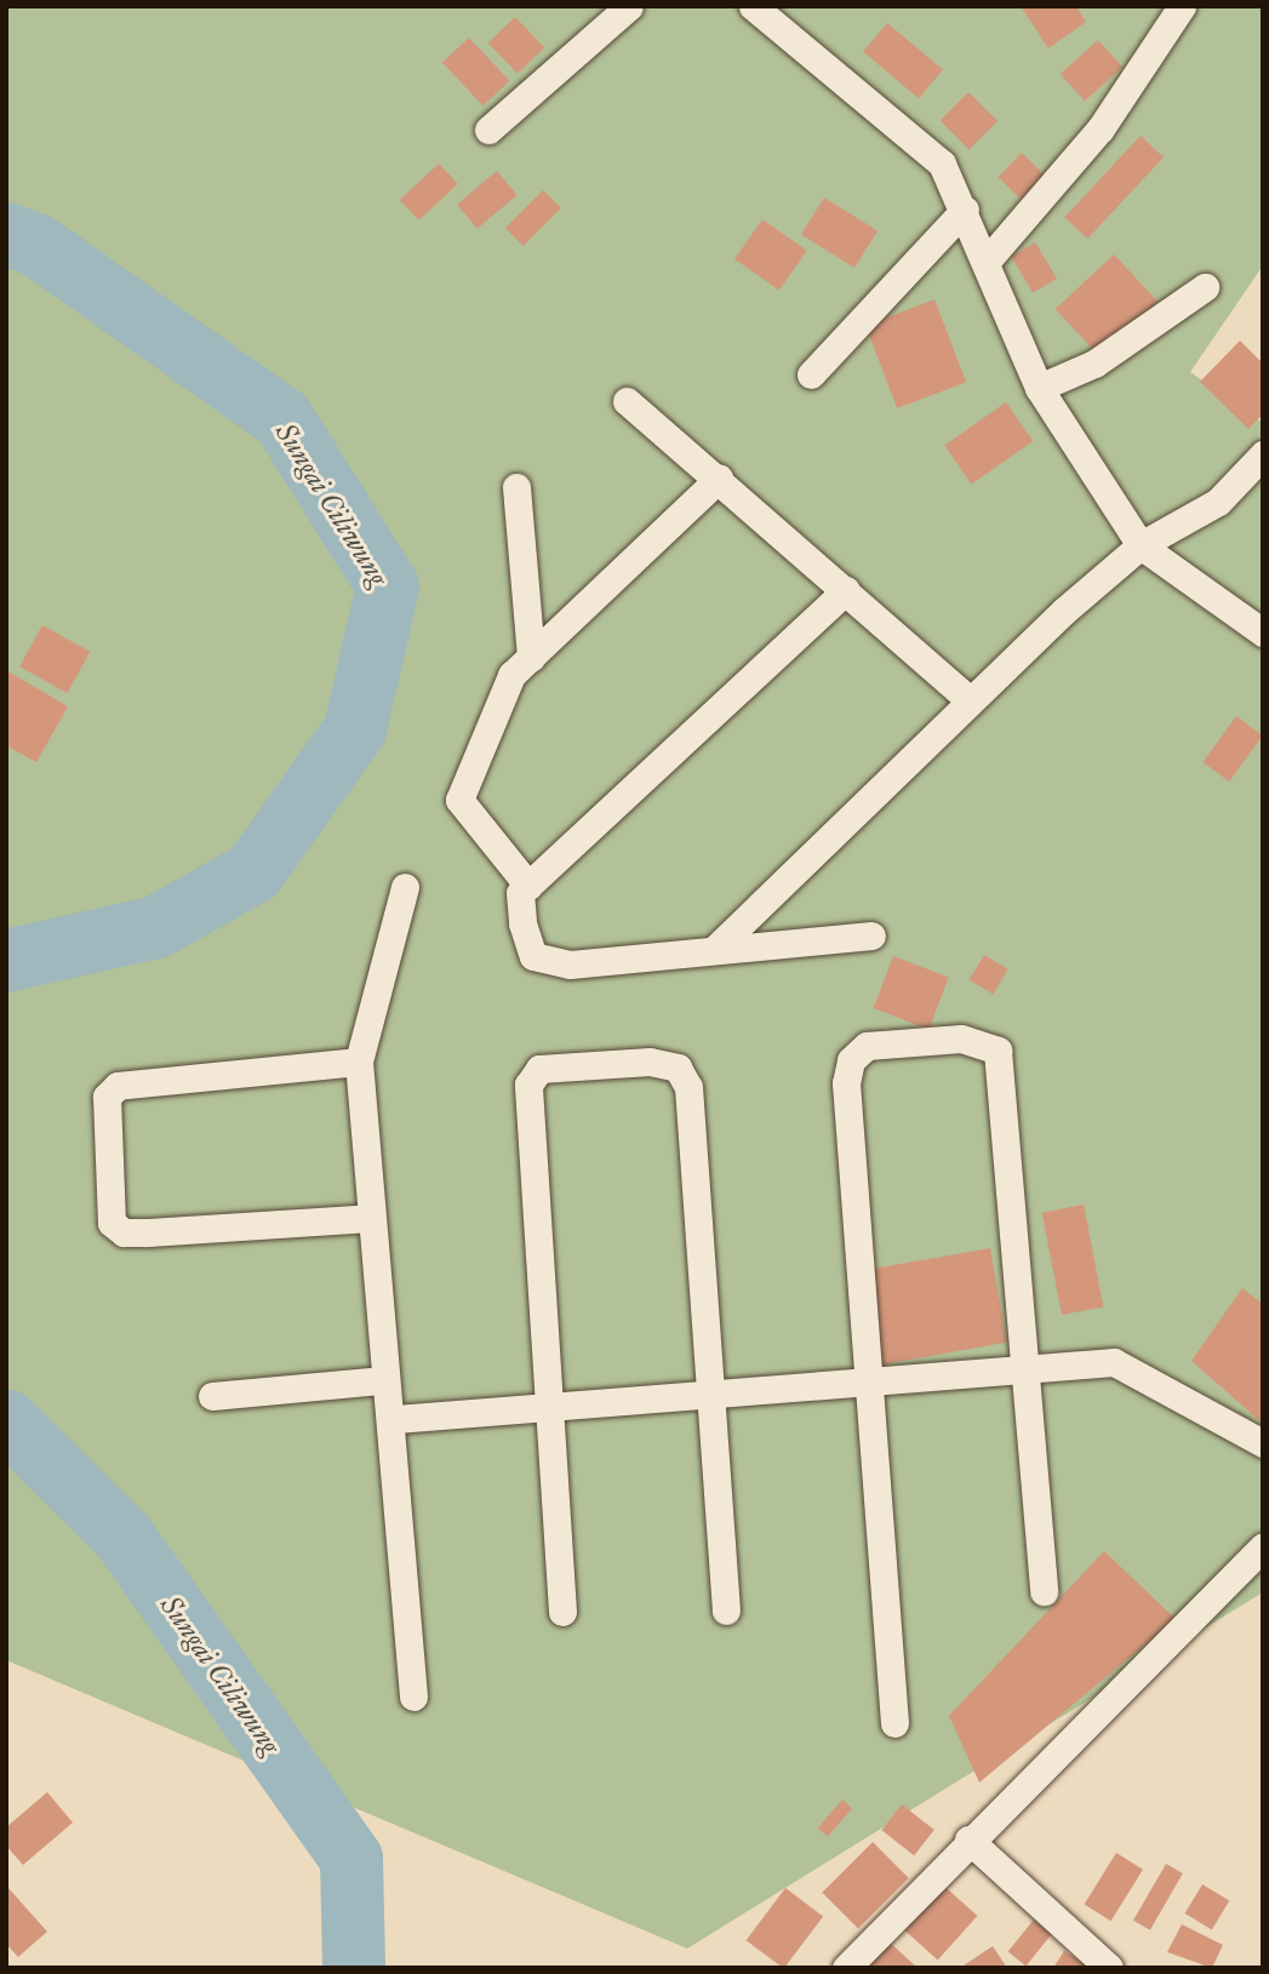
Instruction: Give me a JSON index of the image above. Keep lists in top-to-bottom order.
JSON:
{
  "water": ["Sungai Ciliwung"]
}
